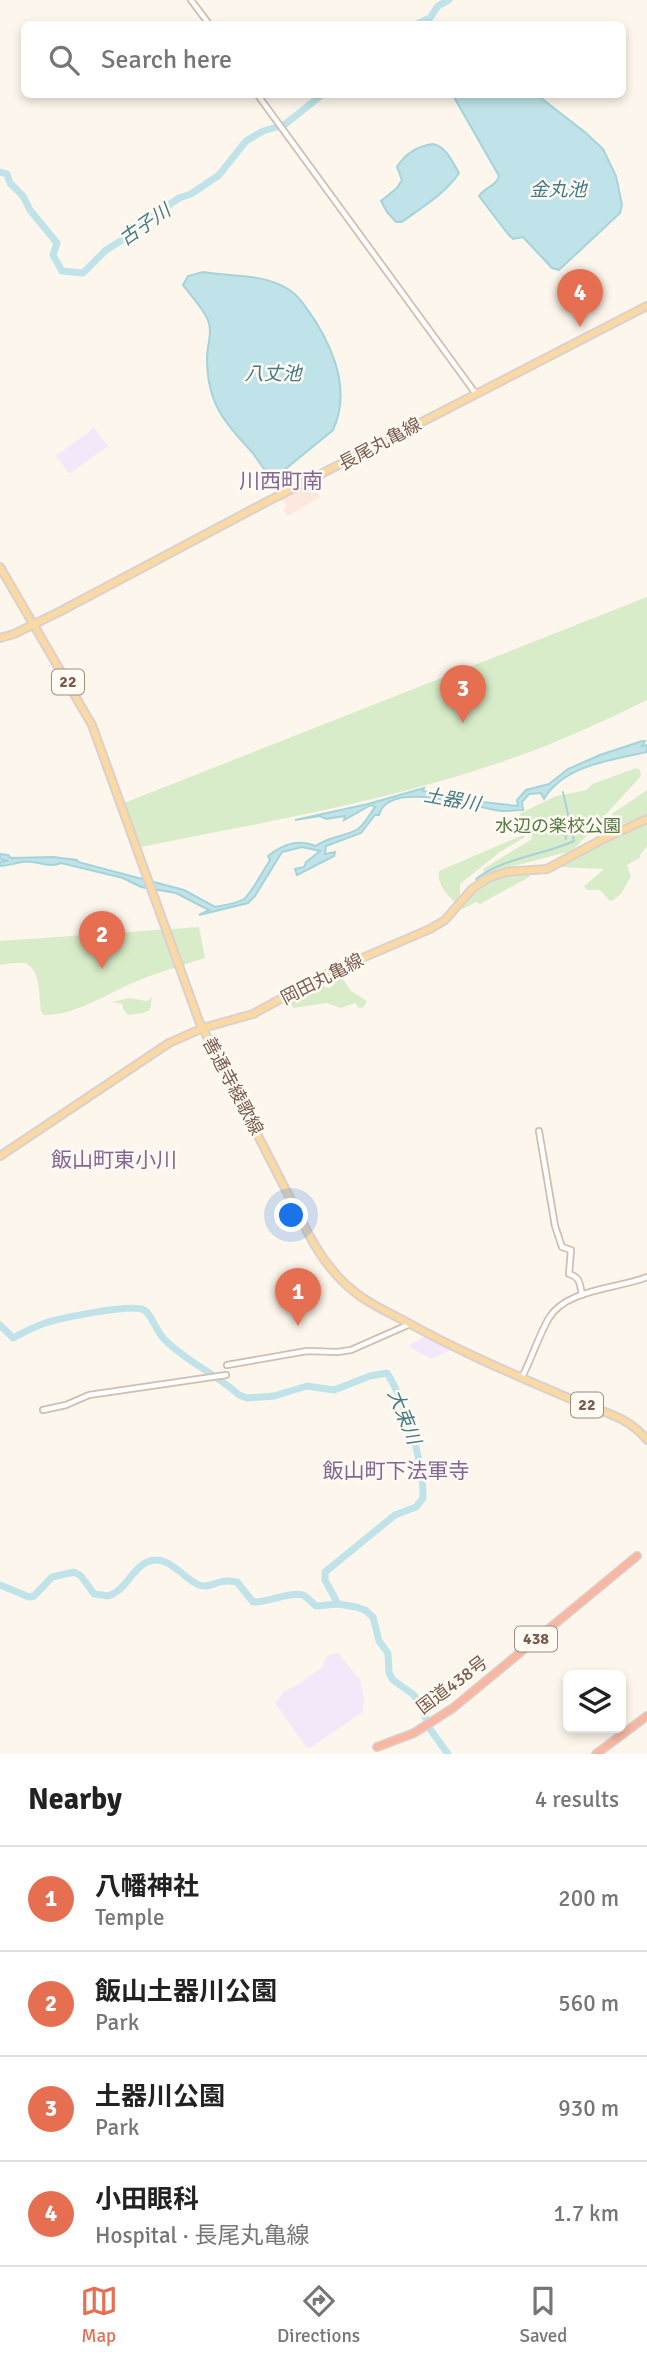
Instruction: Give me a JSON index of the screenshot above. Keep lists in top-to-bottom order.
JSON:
{
  "streets": {
    "highway": ["438", "国道438号"],
    "main road": [
      "長尾丸亀線",
      "22",
      "岡田丸亀線",
      "善通寺綾歌線"
    ]
  },
  "crossings": [
    ["長尾丸亀線", "善通寺綾歌線"],
    ["岡田丸亀線", "善通寺綾歌線"]
  ],
  "districts": ["川西町南", "飯山町東小川", "飯山町下法軍寺"],
  "water": [
    "金丸池",
    "古子川",
    "八丈池",
    "土器川",
    "大束川"
  ],
  "parks": ["水辺の楽校公園"],
  "page": {
    "search": "Search here",
    "pins": [
      "4",
      "3",
      "2",
      "1"
    ],
    "heading": ["Nearby", "4 results"],
    "list": [
      {
        "mark": "1",
        "name": "八幡神社",
        "note": "Temple",
        "value": "200 m"
      },
      {
        "mark": "2",
        "name": "飯山土器川公園",
        "note": "Park",
        "value": "560 m"
      },
      {
        "mark": "3",
        "name": "土器川公園",
        "note": "Park",
        "value": "930 m"
      },
      {
        "mark": "4",
        "name": "小田眼科",
        "note": "Hospital · 長尾丸亀線",
        "value": "1.7 km"
      }
    ],
    "nav": ["Map", "Directions", "Saved"]
  }
}
